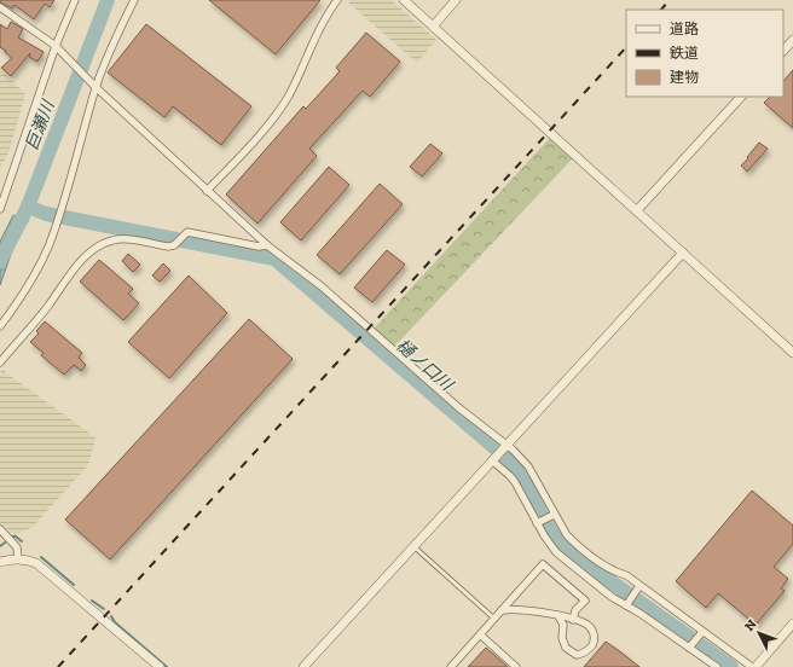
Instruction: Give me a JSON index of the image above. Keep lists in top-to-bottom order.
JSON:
{
  "water": ["巨瀬川", "樋ノ口川"],
  "legend": ["道路", "鉄道", "建物"],
  "north": "top left"
}
